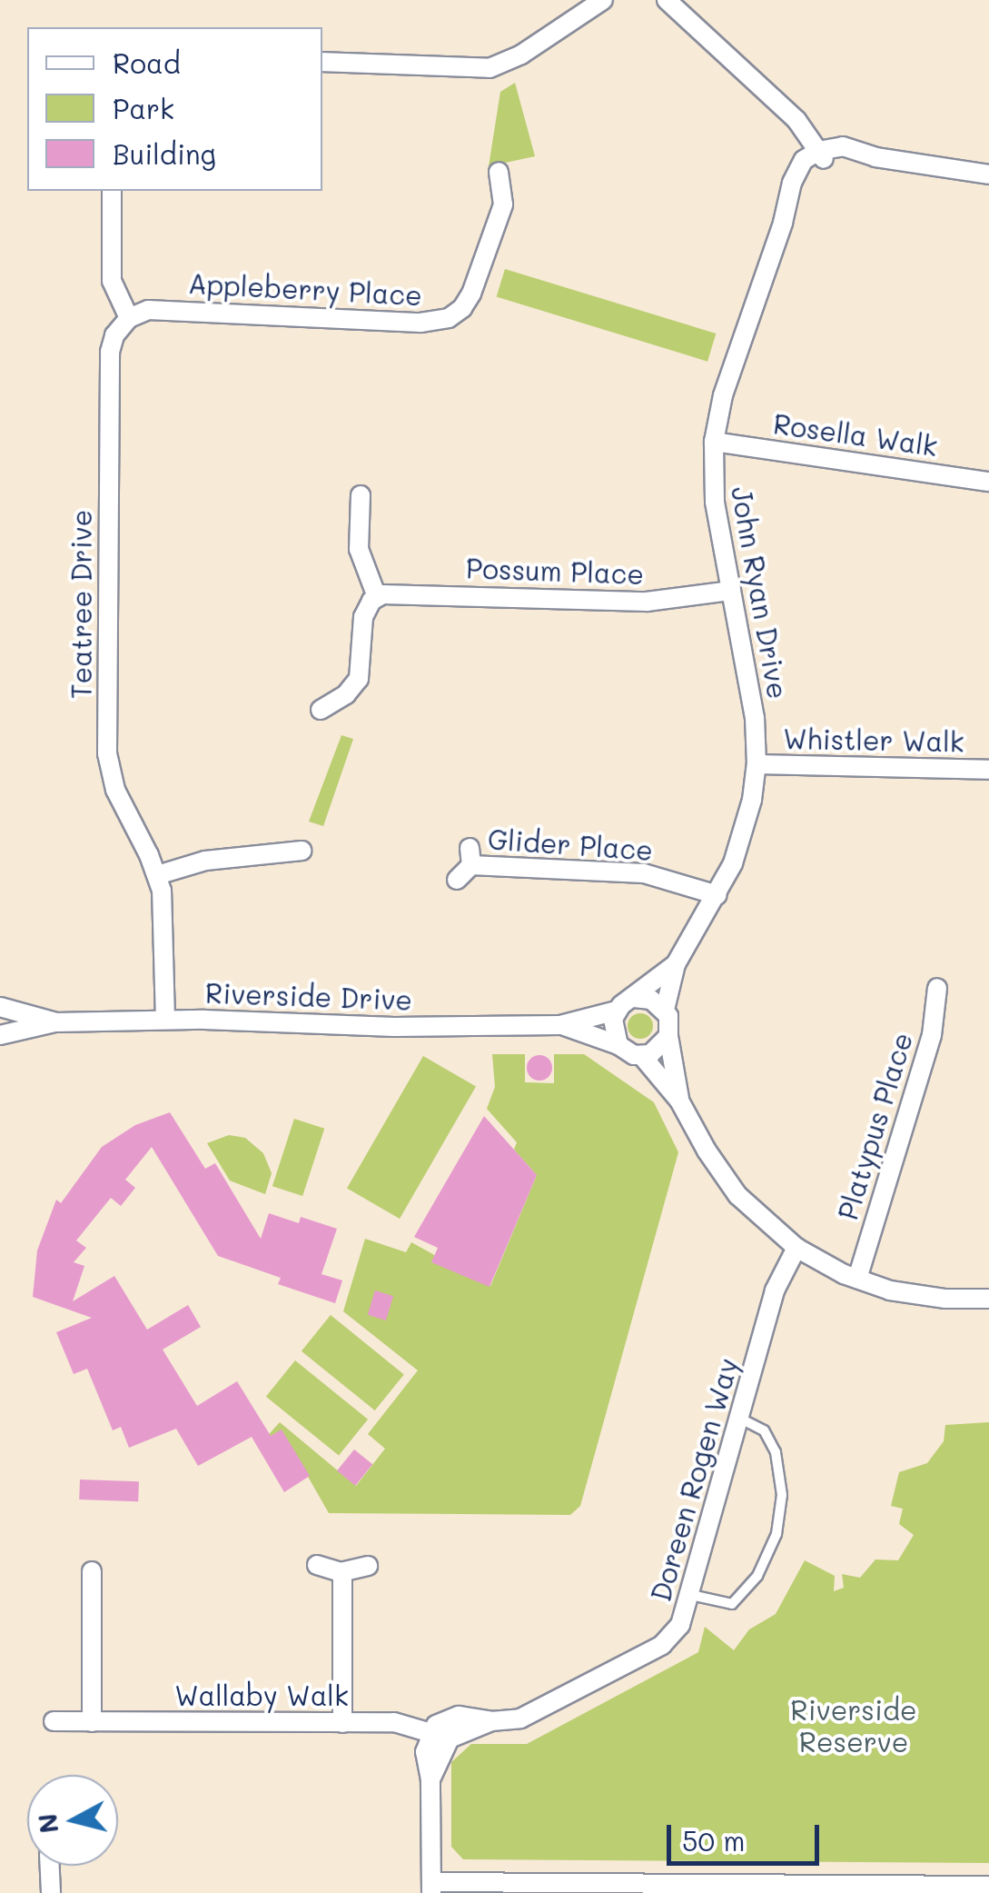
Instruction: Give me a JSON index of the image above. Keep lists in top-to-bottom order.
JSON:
{
  "streets": {
    "street": [
      "Appleberry Place",
      "Rosella Walk",
      "Possum Place",
      "John Ryan Drive",
      "Teatree Drive",
      "Whistler Walk",
      "Glider Place",
      "Riverside Drive",
      "Platypus Place",
      "Doreen Rogen Way",
      "Wallaby Walk"
    ]
  },
  "crossings": [
    ["Appleberry Place", "Teatree Drive"],
    ["Rosella Walk", "John Ryan Drive"],
    ["Possum Place", "John Ryan Drive"],
    ["John Ryan Drive", "Whistler Walk"],
    ["John Ryan Drive", "Glider Place"],
    ["John Ryan Drive", "Riverside Drive"],
    ["Teatree Drive", "Riverside Drive"],
    ["Doreen Rogen Way", "Wallaby Walk"]
  ],
  "parks": ["Riverside Reserve"],
  "legend": ["Road", "Park", "Building"],
  "scale_bar": "50 m",
  "north": "left"
}
